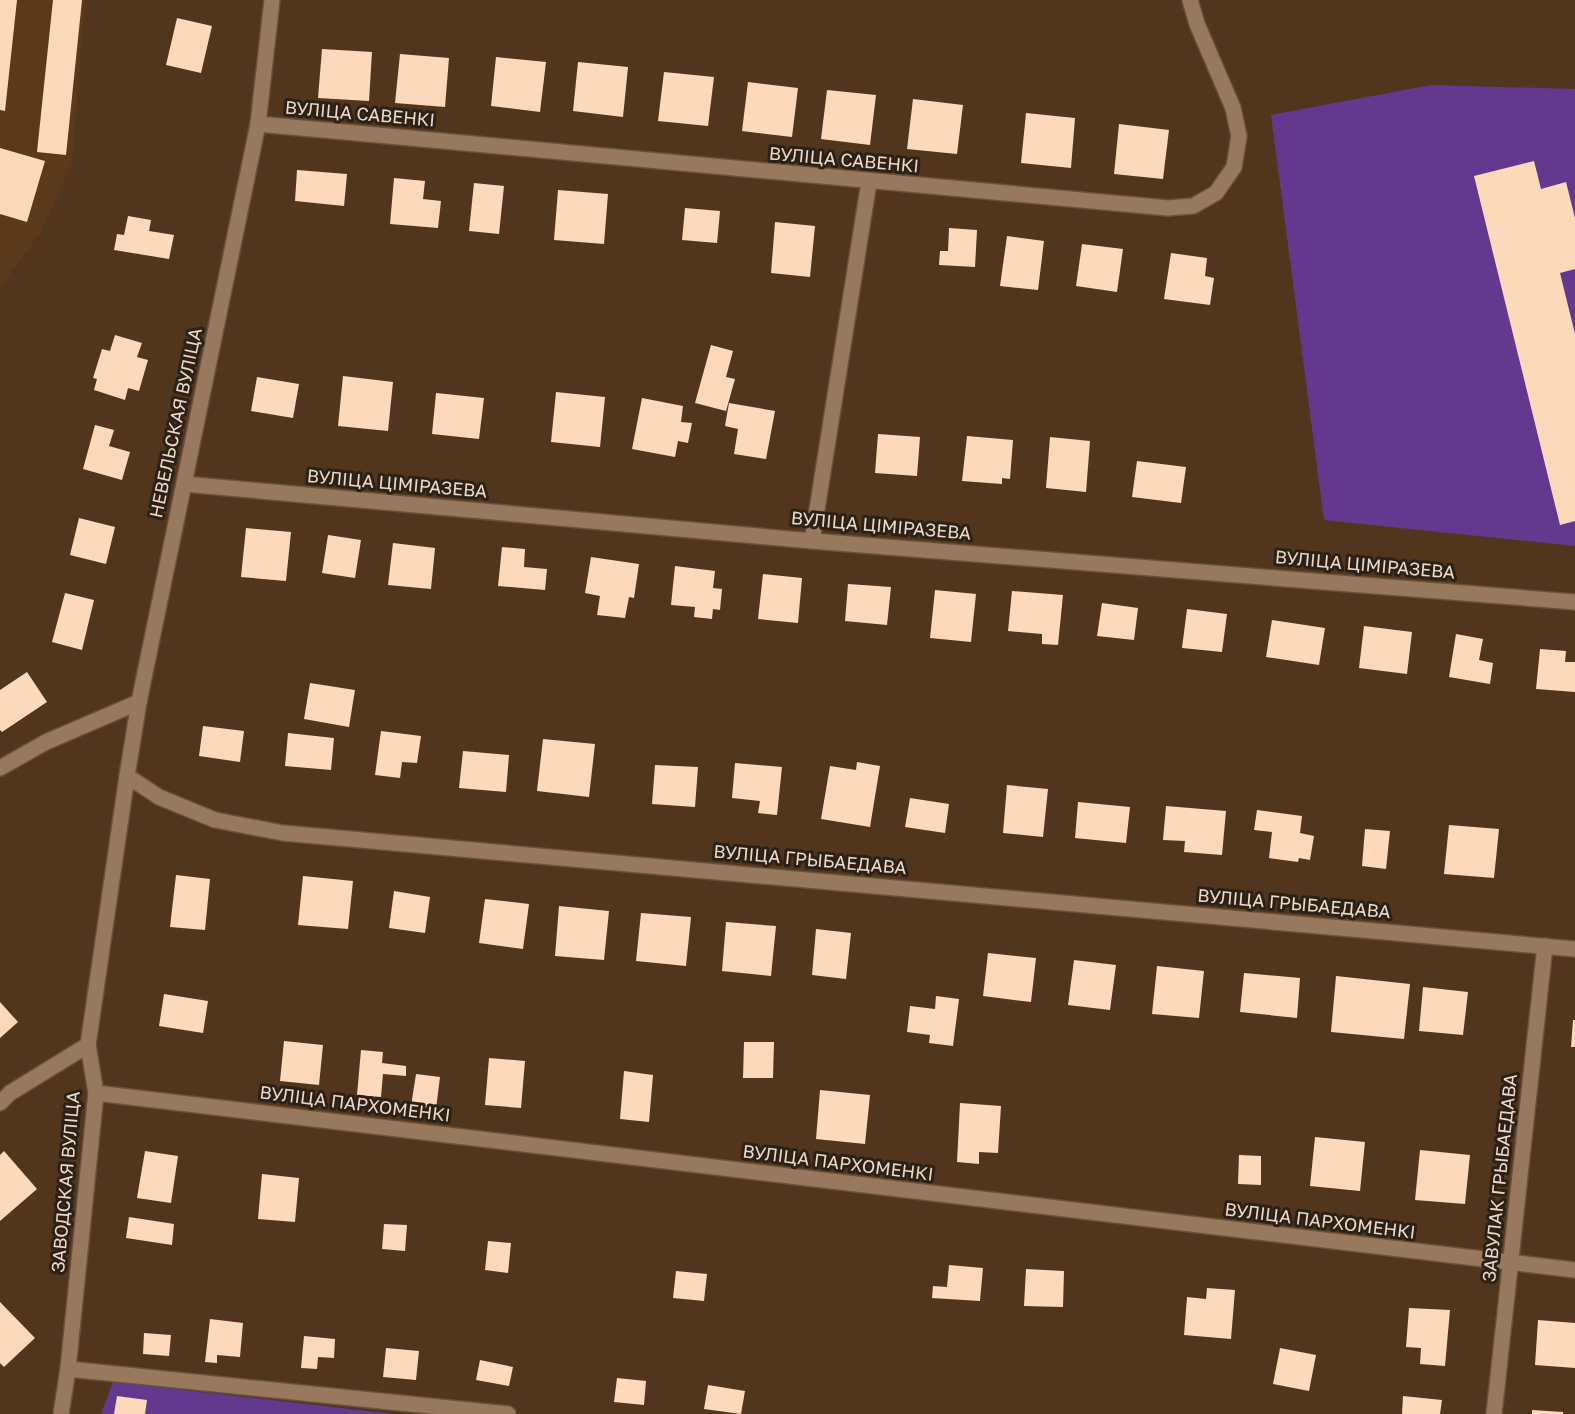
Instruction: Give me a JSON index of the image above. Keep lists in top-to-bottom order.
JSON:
{
  "streets": {
    "street": [
      "ВУЛІЦА САВЕНКІ",
      "НЕВЕЛЬСКАЯ ВУЛІЦА",
      "ВУЛІЦА ЦІМІРАЗЕВА",
      "ВУЛІЦА ГРЫБАЕДАВА",
      "ВУЛІЦА ПАРХОМЕНКІ",
      "ЗАВУЛАК ГРЫБАЕДАВА",
      "ЗАВОДСКАЯ ВУЛІЦА"
    ]
  },
  "crossings": [
    ["ВУЛІЦА САВЕНКІ", "НЕВЕЛЬСКАЯ ВУЛІЦА"],
    ["НЕВЕЛЬСКАЯ ВУЛІЦА", "ВУЛІЦА ЦІМІРАЗЕВА"],
    ["ВУЛІЦА ГРЫБАЕДАВА", "ЗАВУЛАК ГРЫБАЕДАВА"],
    ["ВУЛІЦА ГРЫБАЕДАВА", "ЗАВОДСКАЯ ВУЛІЦА"],
    ["ВУЛІЦА ПАРХОМЕНКІ", "ЗАВУЛАК ГРЫБАЕДАВА"],
    ["ВУЛІЦА ПАРХОМЕНКІ", "ЗАВОДСКАЯ ВУЛІЦА"]
  ]
}
